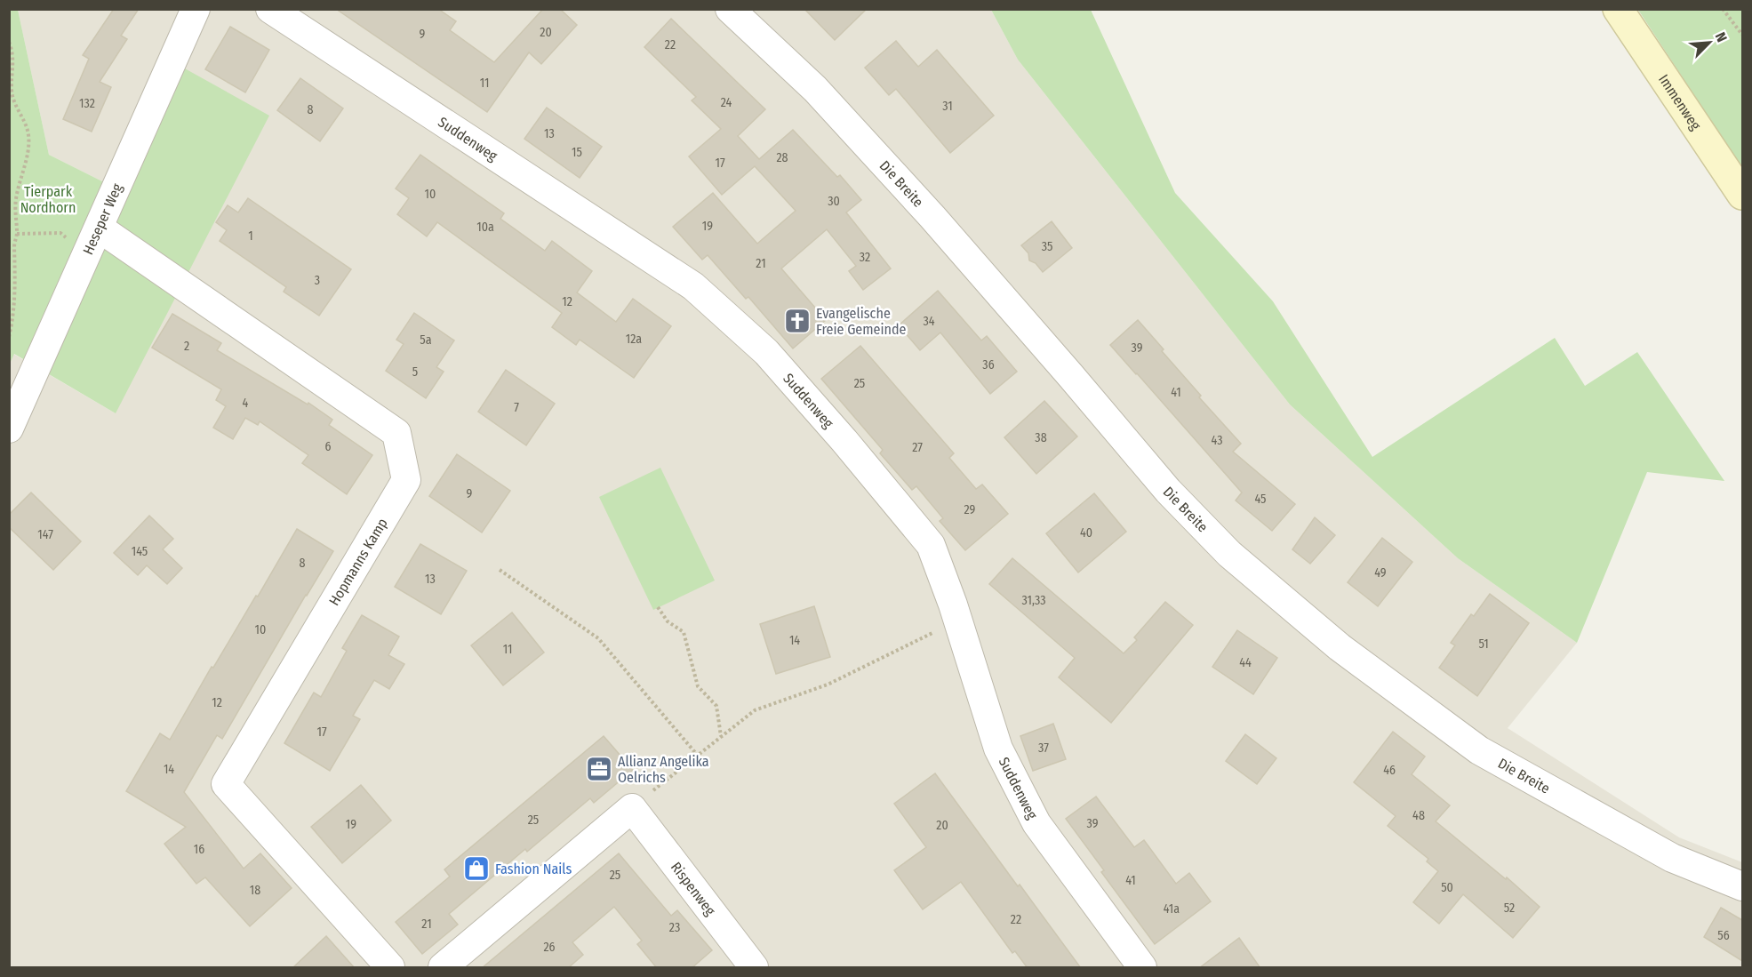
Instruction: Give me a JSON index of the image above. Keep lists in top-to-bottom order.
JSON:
{
  "streets": {
    "street": [
      "Immenweg",
      "Suddenweg",
      "Die Breite",
      "Heseper Weg",
      "Hopmanns Kamp",
      "Rispenweg"
    ]
  },
  "crossings": [
    ["Heseper Weg", "Hopmanns Kamp"]
  ],
  "parks": ["Tierpark Nordhorn"],
  "places": {
    "church": ["Evangelische Freie Gemeinde"],
    "office": ["Allianz Angelika Oelrichs"],
    "shop": ["Fashion Nails"]
  },
  "house_numbers": [
    "20",
    "9",
    "22",
    "11",
    "24",
    "132",
    "31",
    "8",
    "13",
    "15",
    "28",
    "17",
    "10",
    "30",
    "19",
    "10a",
    "1",
    "35",
    "32",
    "21",
    "3",
    "12",
    "34",
    "12a",
    "5a",
    "2",
    "39",
    "36",
    "5",
    "25",
    "41",
    "4",
    "7",
    "38",
    "43",
    "6",
    "27",
    "9",
    "45",
    "29",
    "40",
    "147",
    "145",
    "8",
    "49",
    "13",
    "31,33",
    "10",
    "14",
    "51",
    "11",
    "44",
    "12",
    "17",
    "37",
    "14",
    "46",
    "48",
    "25",
    "39",
    "19",
    "20",
    "16",
    "25",
    "41",
    "50",
    "18",
    "52",
    "41a",
    "22",
    "21",
    "23",
    "56",
    "26"
  ],
  "north": "top right"
}
